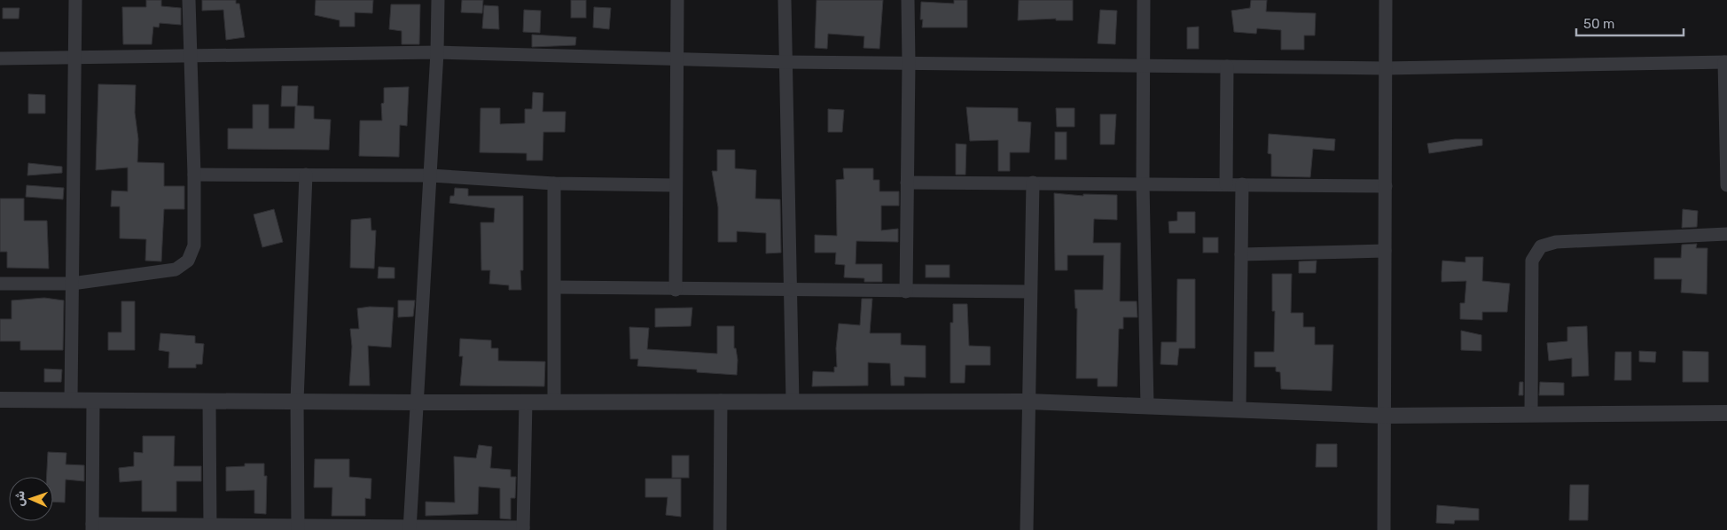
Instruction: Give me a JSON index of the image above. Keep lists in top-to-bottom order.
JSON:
{
  "scale_bar": "50 m",
  "north": "left"
}
